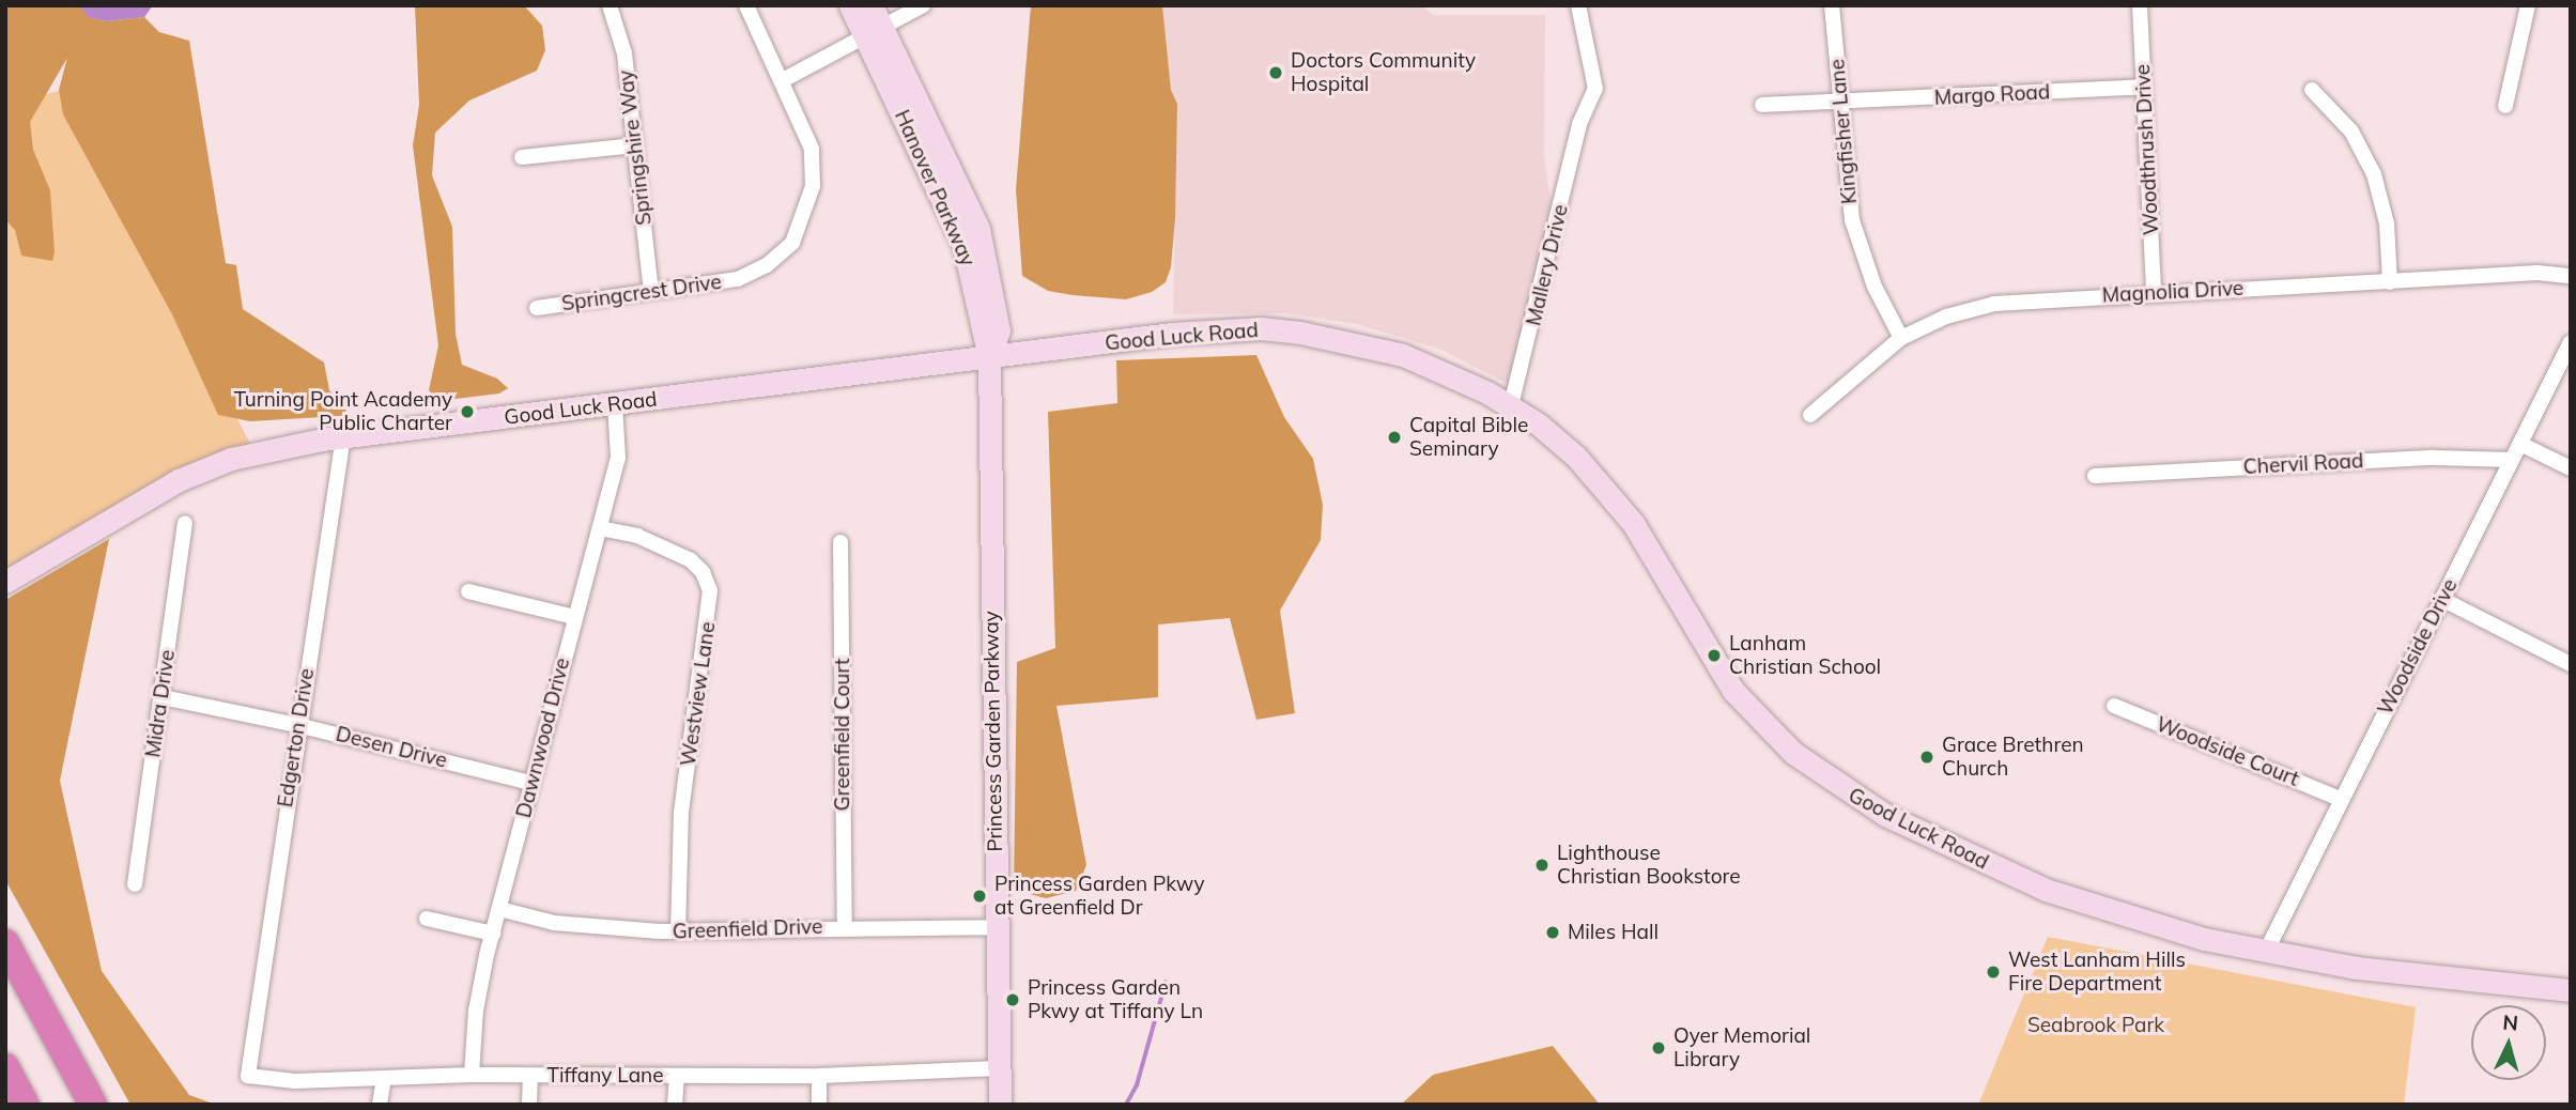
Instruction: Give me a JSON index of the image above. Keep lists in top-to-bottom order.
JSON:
{
  "streets": {
    "main road": ["Hanover Parkway", "Good Luck Road", "Princess Garden Parkway"],
    "street": [
      "Margo Road",
      "Kingfisher Lane",
      "Springshire Way",
      "Woodthrush Drive",
      "Mallery Drive",
      "Magnolia Drive",
      "Springcrest Drive",
      "Chervil Road",
      "Woodside Drive",
      "Westview Lane",
      "Midra Drive",
      "Greenfield Court",
      "Edgerton Drive",
      "Dawnwood Drive",
      "Desen Drive",
      "Woodside Court",
      "Greenfield Drive",
      "Tiffany Lane"
    ]
  },
  "crossings": [
    ["Margo Road", "Kingfisher Lane"],
    ["Margo Road", "Woodthrush Drive"],
    ["Kingfisher Lane", "Magnolia Drive"],
    ["Springshire Way", "Springcrest Drive"],
    ["Woodthrush Drive", "Magnolia Drive"],
    ["Hanover Parkway", "Good Luck Road"],
    ["Hanover Parkway", "Princess Garden Parkway"],
    ["Mallery Drive", "Good Luck Road"],
    ["Good Luck Road", "Woodside Drive"],
    ["Good Luck Road", "Princess Garden Parkway"],
    ["Good Luck Road", "Edgerton Drive"],
    ["Good Luck Road", "Dawnwood Drive"],
    ["Chervil Road", "Woodside Drive"],
    ["Woodside Drive", "Woodside Court"],
    ["Westview Lane", "Dawnwood Drive"],
    ["Westview Lane", "Greenfield Drive"],
    ["Midra Drive", "Desen Drive"],
    ["Princess Garden Parkway", "Greenfield Drive"],
    ["Princess Garden Parkway", "Tiffany Lane"],
    ["Greenfield Court", "Greenfield Drive"],
    ["Edgerton Drive", "Desen Drive"],
    ["Edgerton Drive", "Tiffany Lane"],
    ["Dawnwood Drive", "Desen Drive"],
    ["Dawnwood Drive", "Greenfield Drive"],
    ["Dawnwood Drive", "Tiffany Lane"]
  ],
  "parks": ["Seabrook Park"],
  "places": [
    "Doctors Community Hospital",
    "Turning Point Academy Public Charter",
    "Capital Bible Seminary",
    "Lanham Christian School",
    "Grace Brethren Church",
    "Lighthouse Christian Bookstore",
    "Princess Garden Pkwy at Greenfield Dr",
    "Miles Hall",
    "West Lanham Hills Fire Department",
    "Princess Garden Pkwy at Tiffany Ln",
    "Oyer Memorial Library"
  ],
  "north": "top"
}
